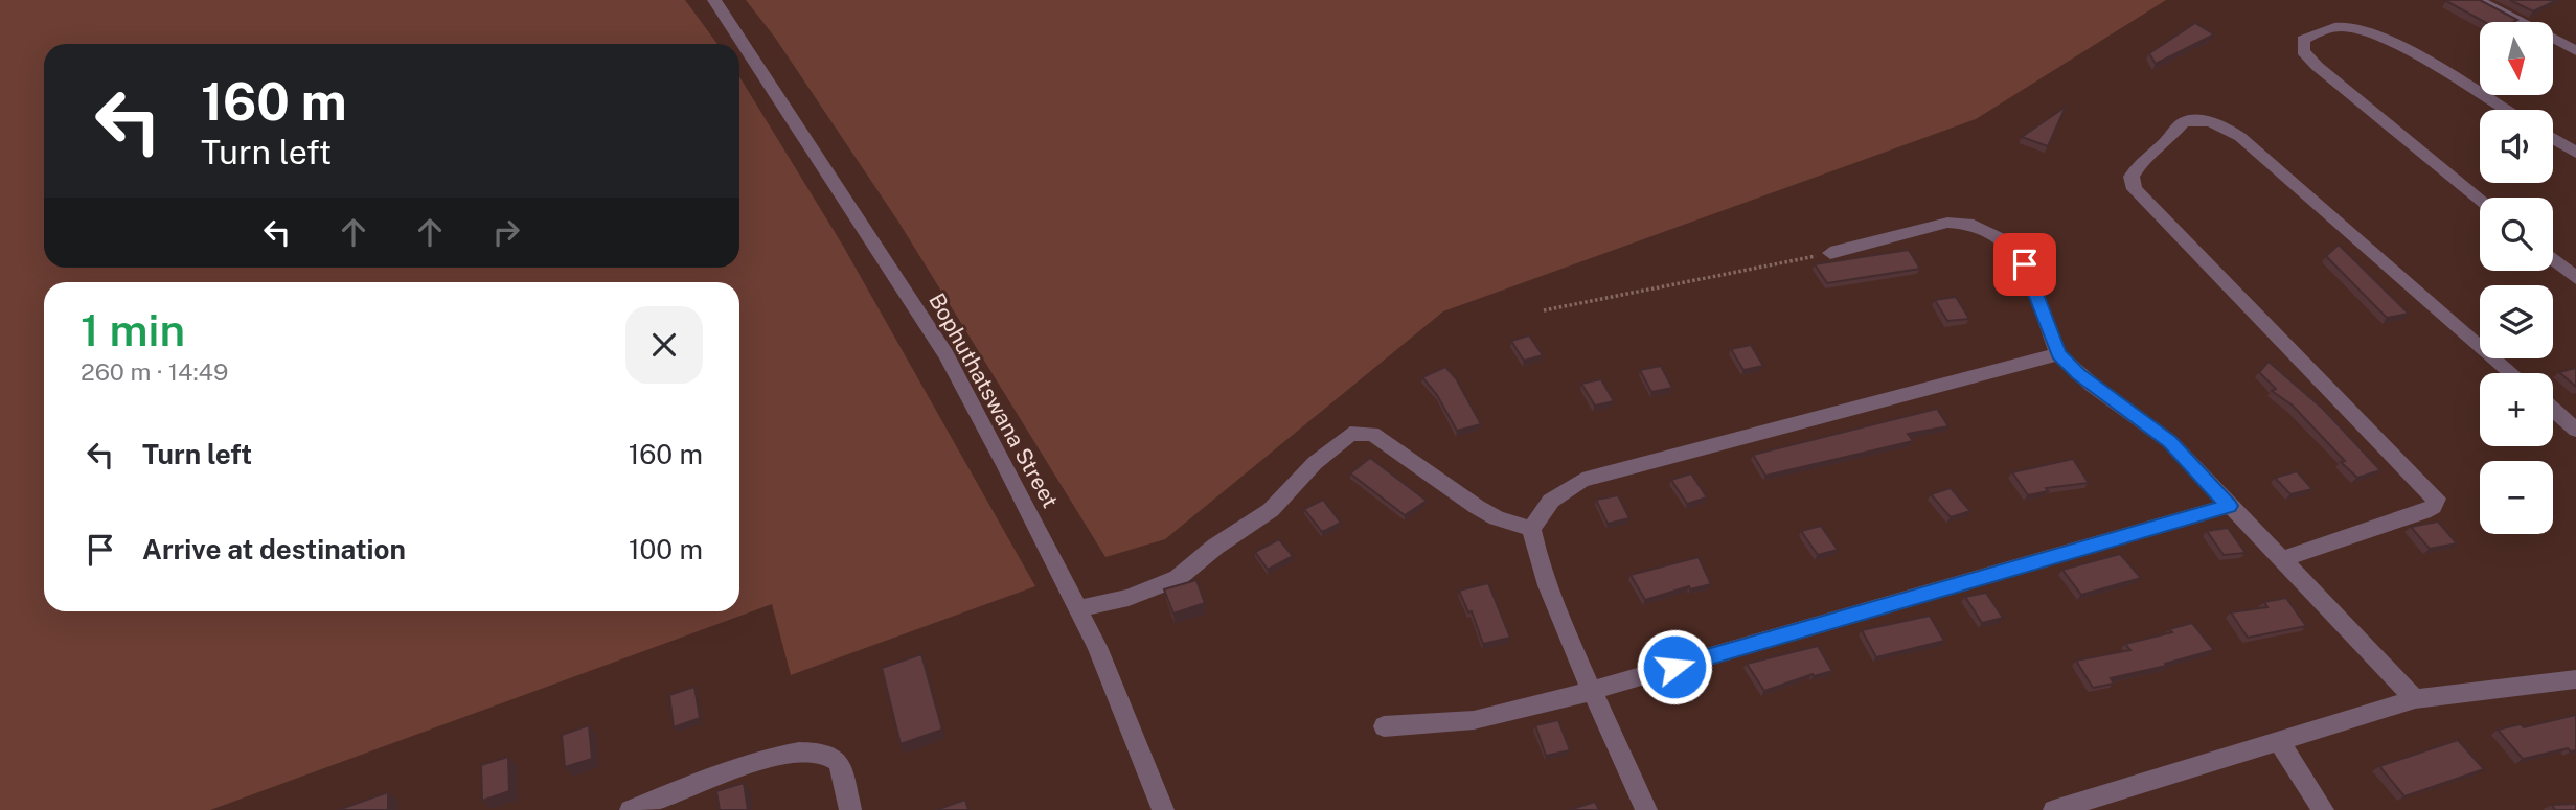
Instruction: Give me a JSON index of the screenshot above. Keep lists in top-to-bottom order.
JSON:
{
  "streets": {
    "street": ["Bophuthatswana Street"]
  },
  "north": "bottom",
  "page": {
    "map_buttons": ["+", "−"],
    "turn": ["160 m", "Turn left"],
    "heading": ["1 min", "260 m · 14:49"],
    "list": [
      {
        "name": "Turn left",
        "value": "160 m"
      },
      {
        "name": "Arrive at destination",
        "value": "100 m"
      }
    ]
  }
}
